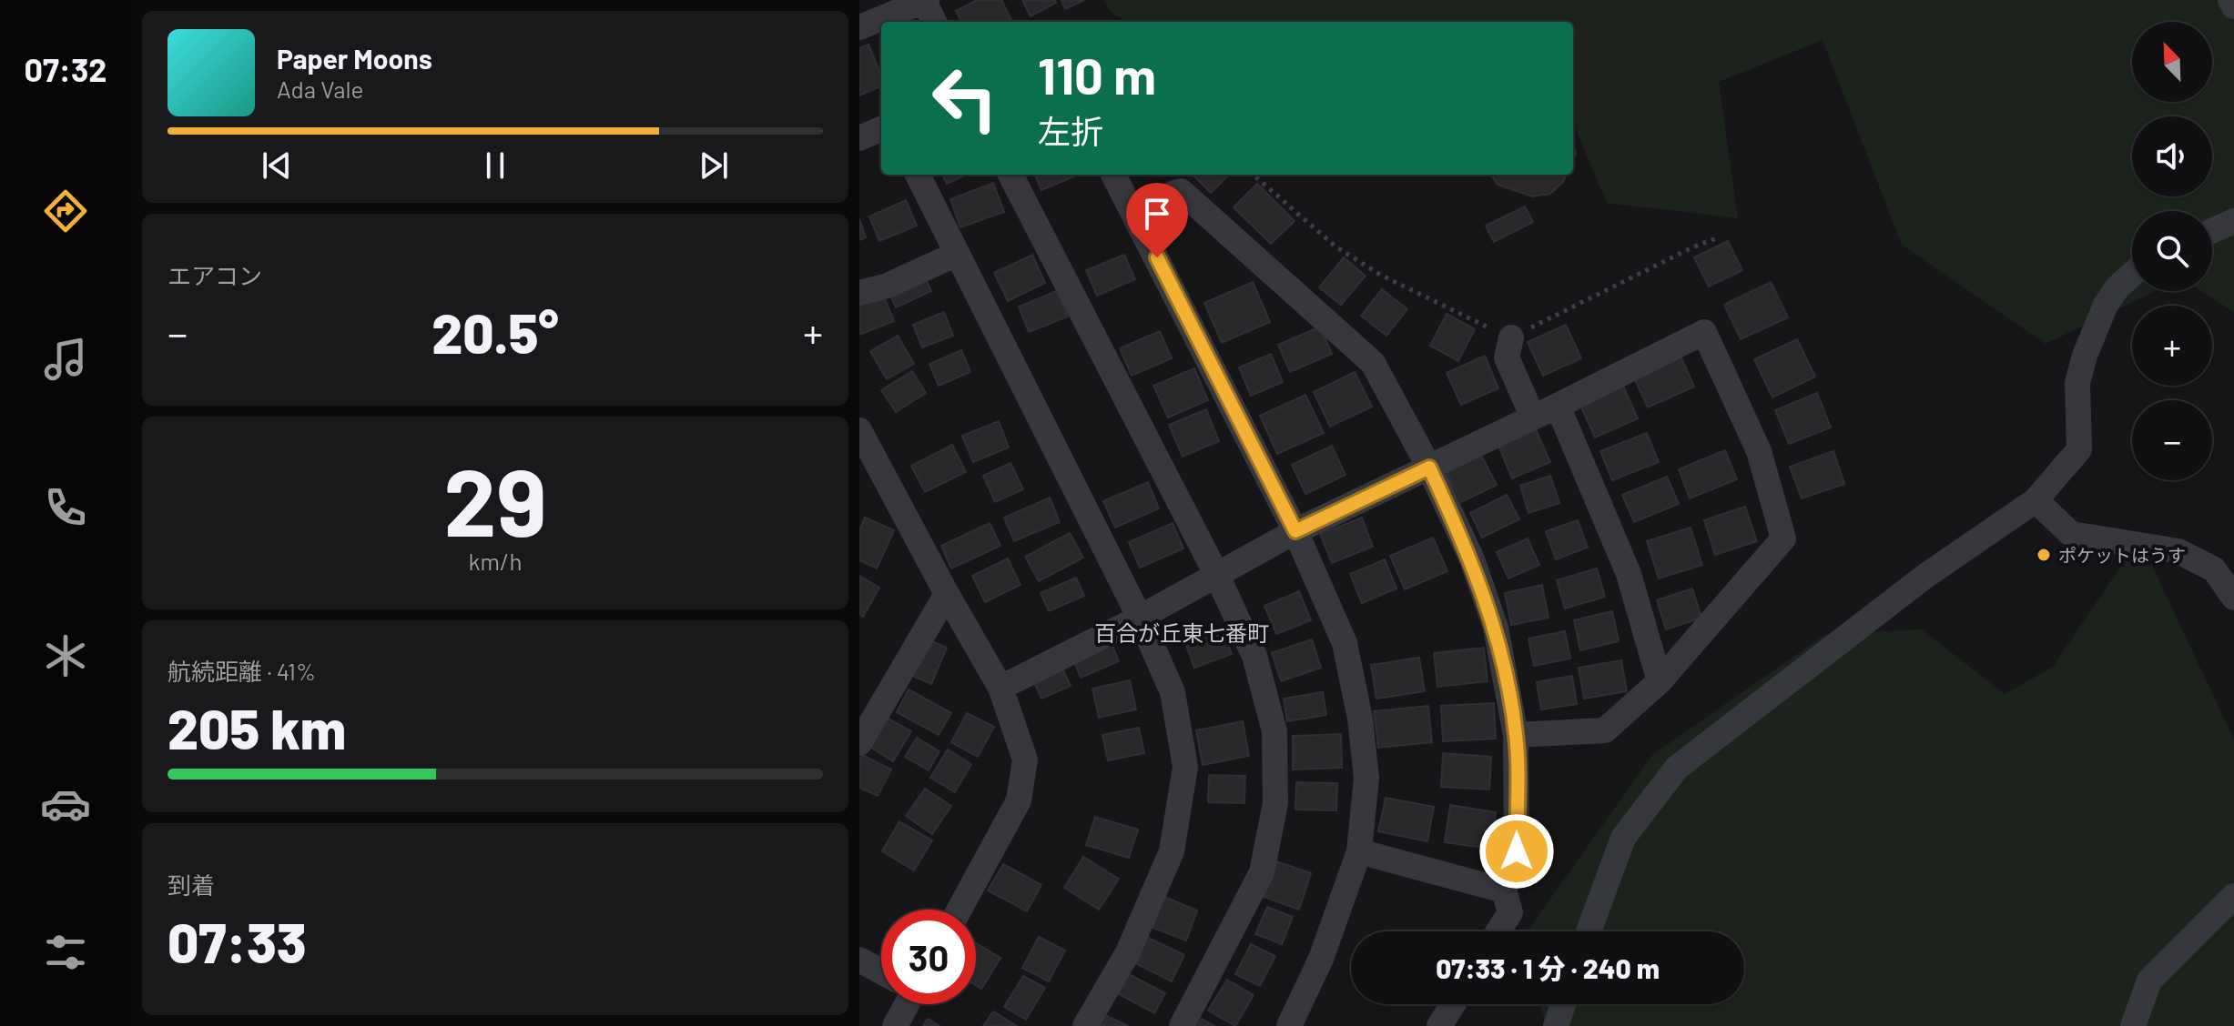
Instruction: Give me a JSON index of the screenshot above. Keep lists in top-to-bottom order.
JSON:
{
  "districts": ["百合が丘東七番町"],
  "places": ["ポケットはうす"],
  "north": "top left",
  "page": {
    "tabs": "07:32",
    "map_buttons": ["+", "−"],
    "turn": ["110 m", "左折"],
    "song": ["Paper Moons", "Ada Vale"],
    "tile": [
      "エアコン",
      ["29", "km/h"],
      ["航続距離 · 41%", "205 km"],
      ["到着", "07:33"]
    ],
    "heat": ["−", "20.5°", "+"],
    "limit": "30",
    "trip": "07:33 · 1 分 · 240 m"
  }
}
